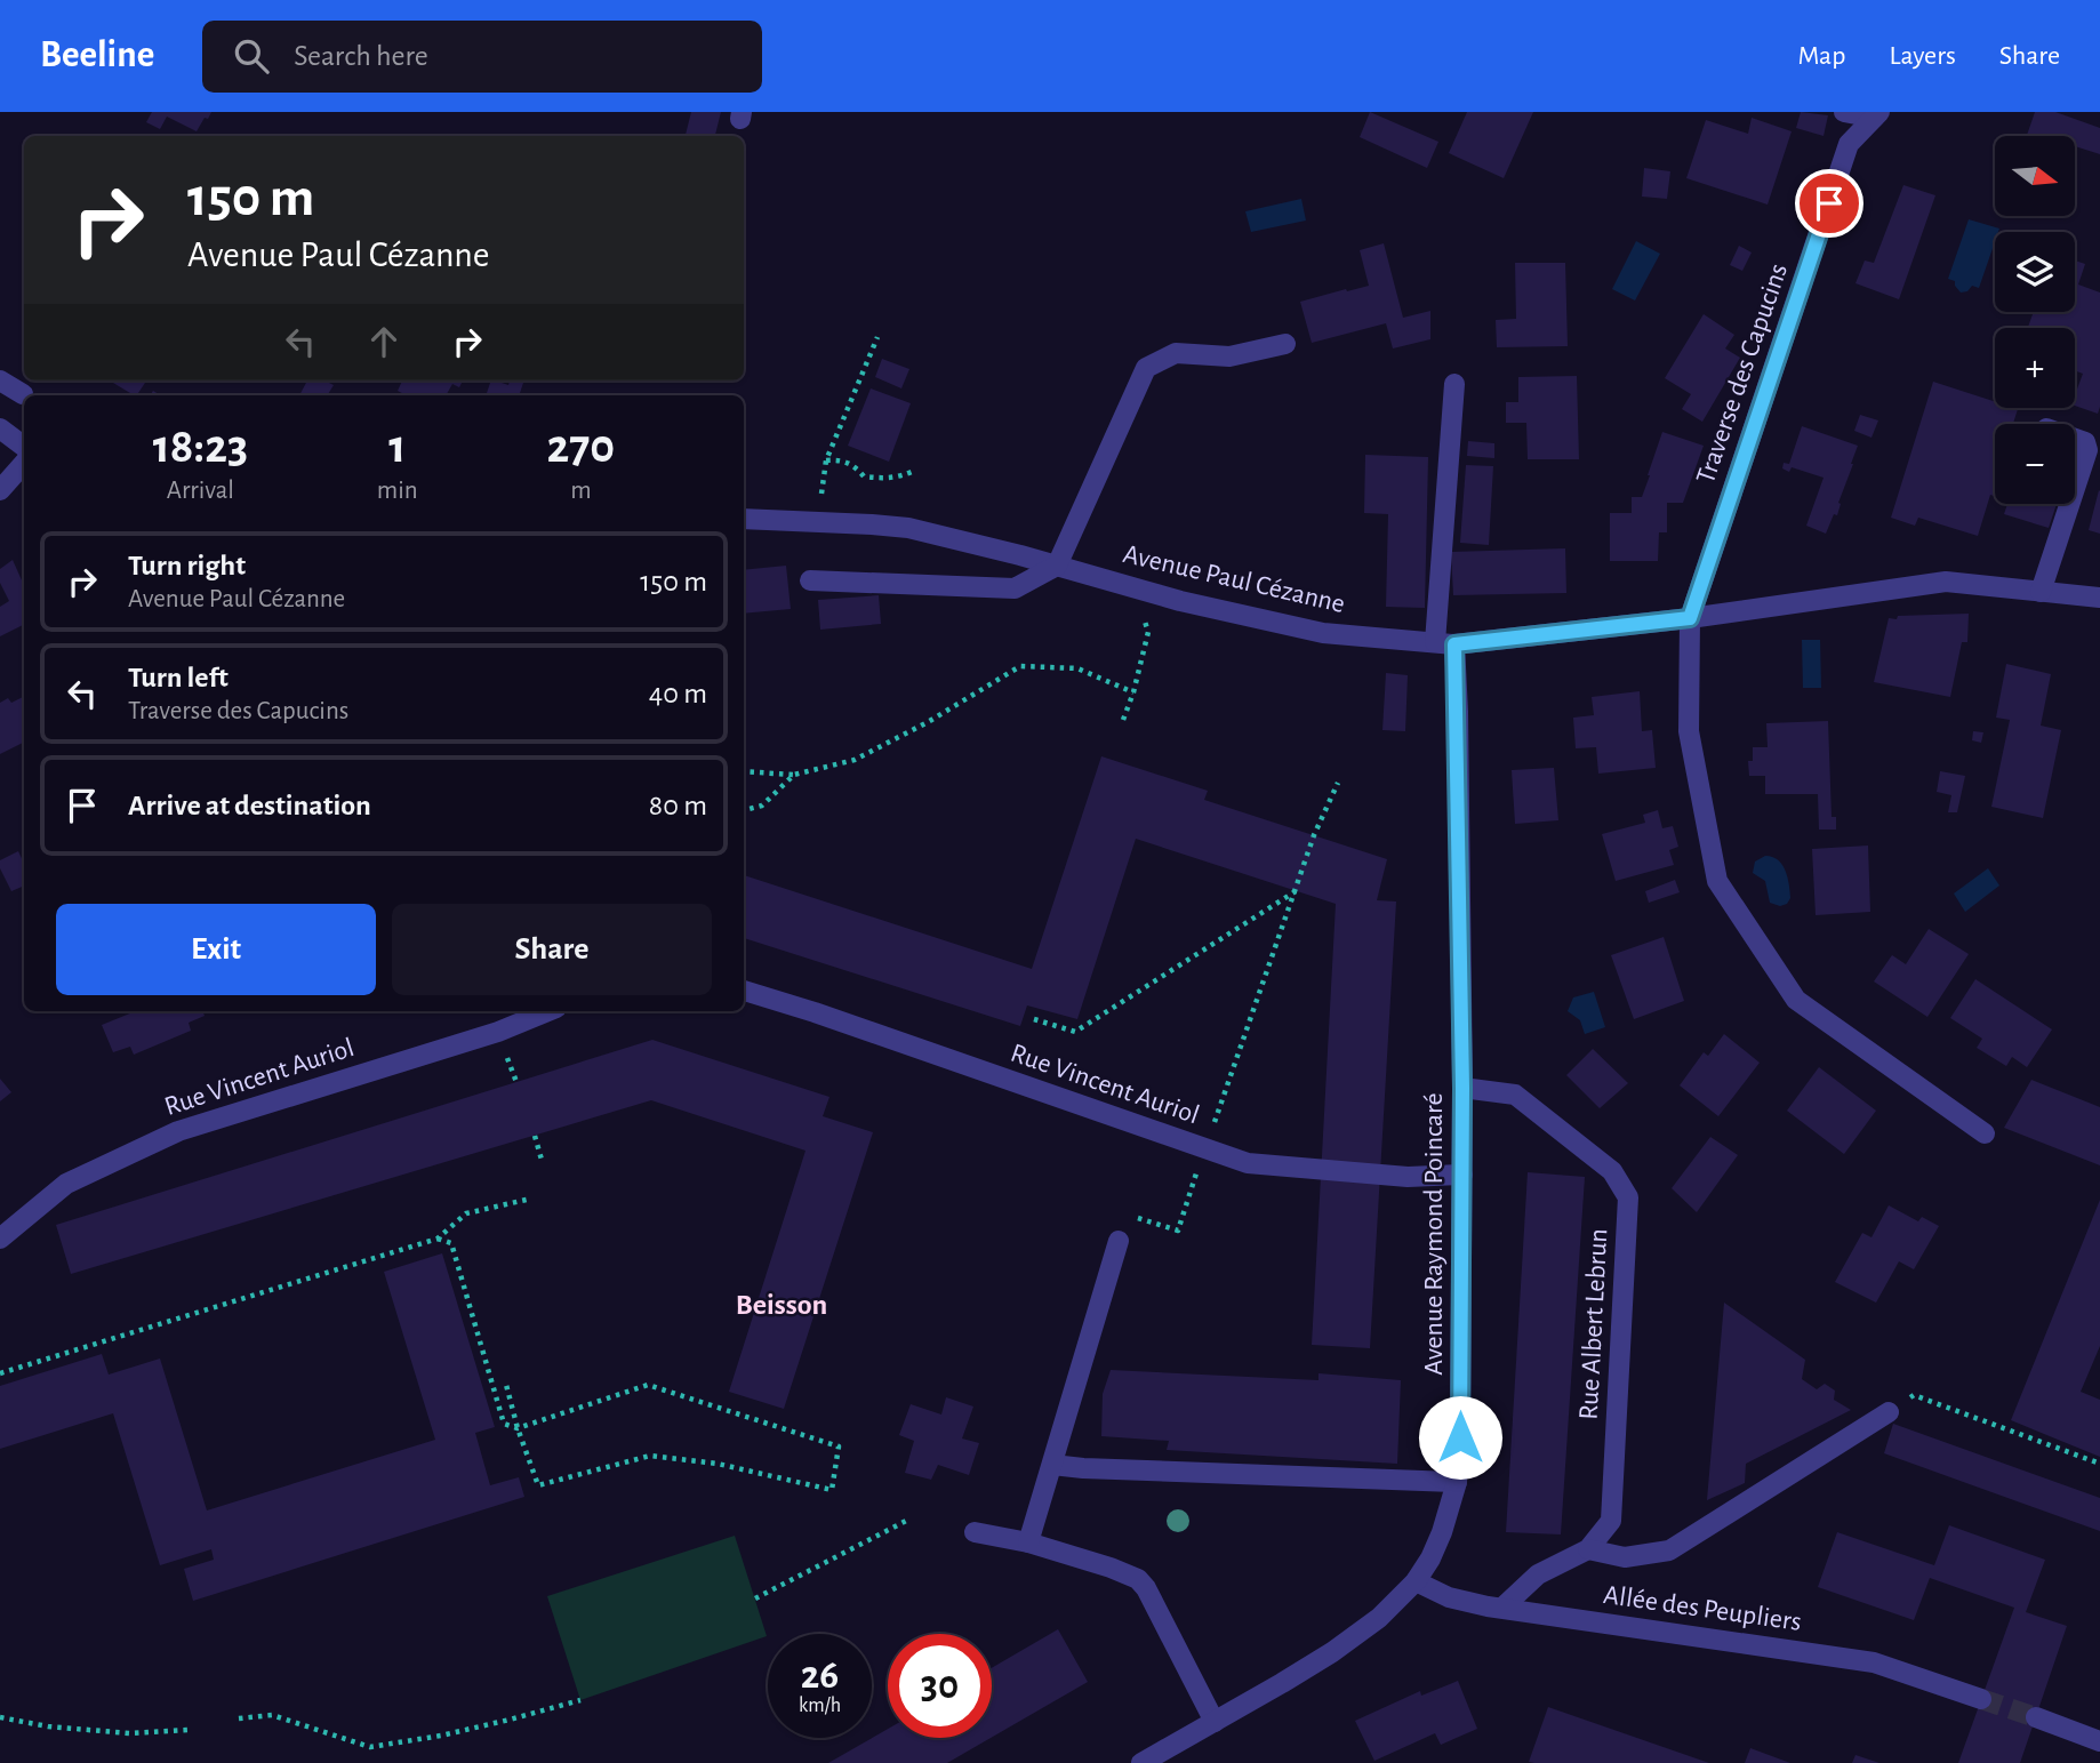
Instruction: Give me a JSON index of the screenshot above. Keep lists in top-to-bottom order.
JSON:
{
  "streets": {
    "street": [
      "Traverse des Capucins",
      "Avenue Paul Cézanne",
      "Rue Vincent Auriol",
      "Avenue Raymond Poincaré",
      "Rue Albert Lebrun",
      "Allée des Peupliers"
    ]
  },
  "crossings": [
    ["Traverse des Capucins", "Avenue Paul Cézanne"],
    ["Avenue Paul Cézanne", "Avenue Raymond Poincaré"],
    ["Rue Vincent Auriol", "Avenue Raymond Poincaré"],
    ["Avenue Raymond Poincaré", "Rue Albert Lebrun"],
    ["Avenue Raymond Poincaré", "Allée des Peupliers"],
    ["Rue Albert Lebrun", "Allée des Peupliers"]
  ],
  "districts": ["Beisson"],
  "north": "right",
  "page": {
    "header": "Beeline",
    "search": "Search here",
    "nav": ["Map", "Layers", "Share"],
    "map_buttons": ["+", "−"],
    "turn": ["150 m", "Avenue Paul Cézanne"],
    "eta": [
      "18:23",
      "Arrival",
      "1",
      "min",
      "270",
      "m"
    ],
    "list": [
      {
        "name": "Turn right",
        "note": "Avenue Paul Cézanne",
        "value": "150 m"
      },
      {
        "name": "Turn left",
        "note": "Traverse des Capucins",
        "value": "40 m"
      },
      {
        "name": "Arrive at destination",
        "value": "80 m"
      }
    ],
    "buttons": ["Exit", "Share"],
    "speed": "26 km/h",
    "limit": "30"
  }
}
